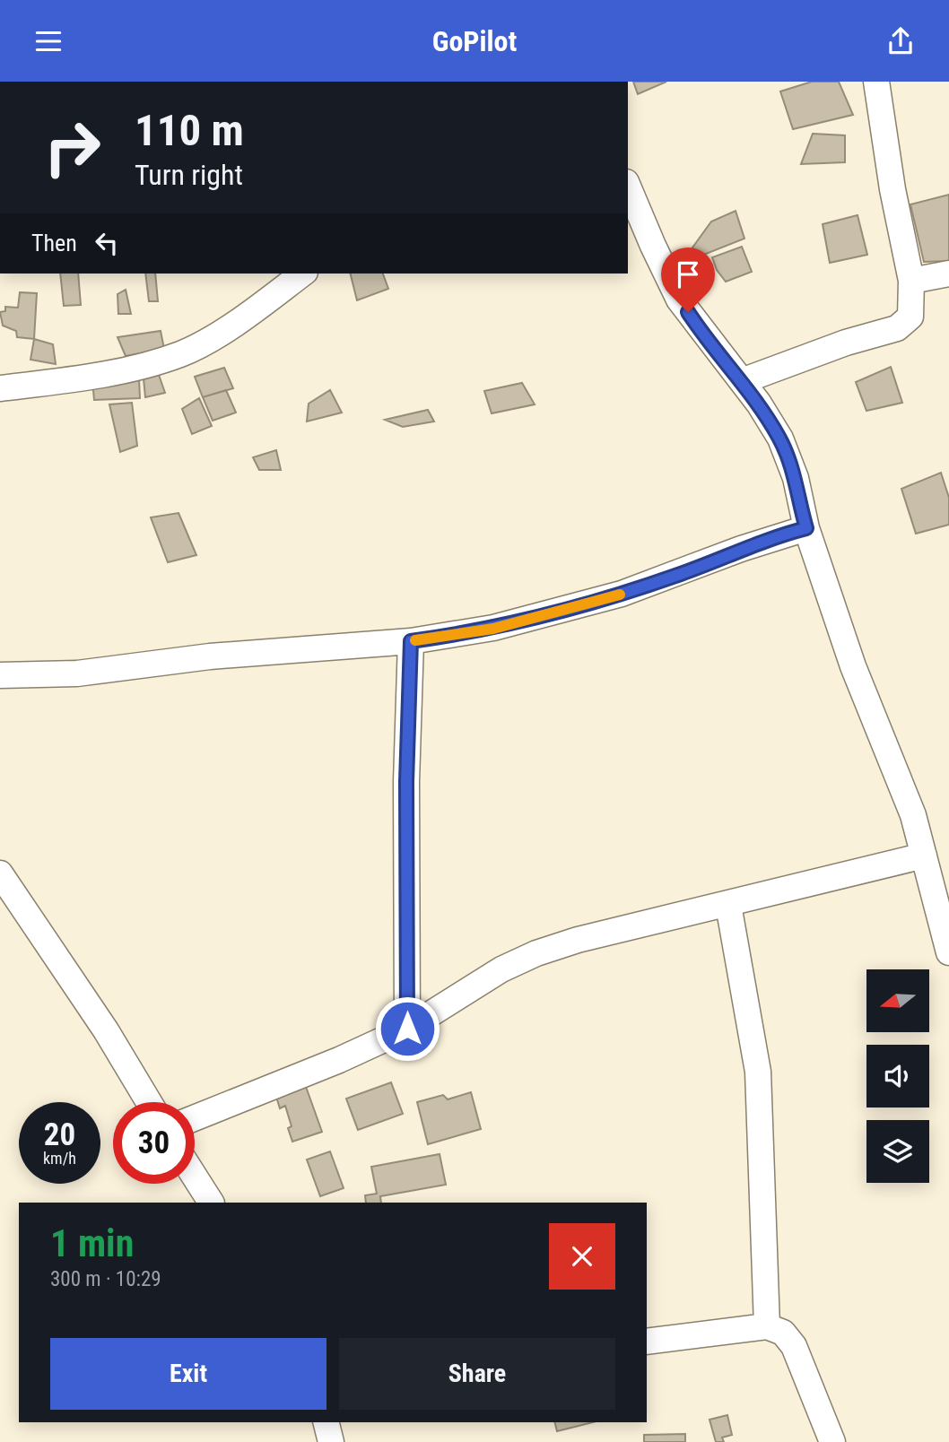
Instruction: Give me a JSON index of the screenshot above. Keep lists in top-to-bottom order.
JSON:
{
  "north": "left",
  "page": {
    "header": "GoPilot",
    "turn": ["110 m", "Turn right"],
    "then": "Then",
    "speed": "20 km/h",
    "limit": "30",
    "heading": ["1 min", "300 m · 10:29"],
    "buttons": ["Exit", "Share"]
  }
}
